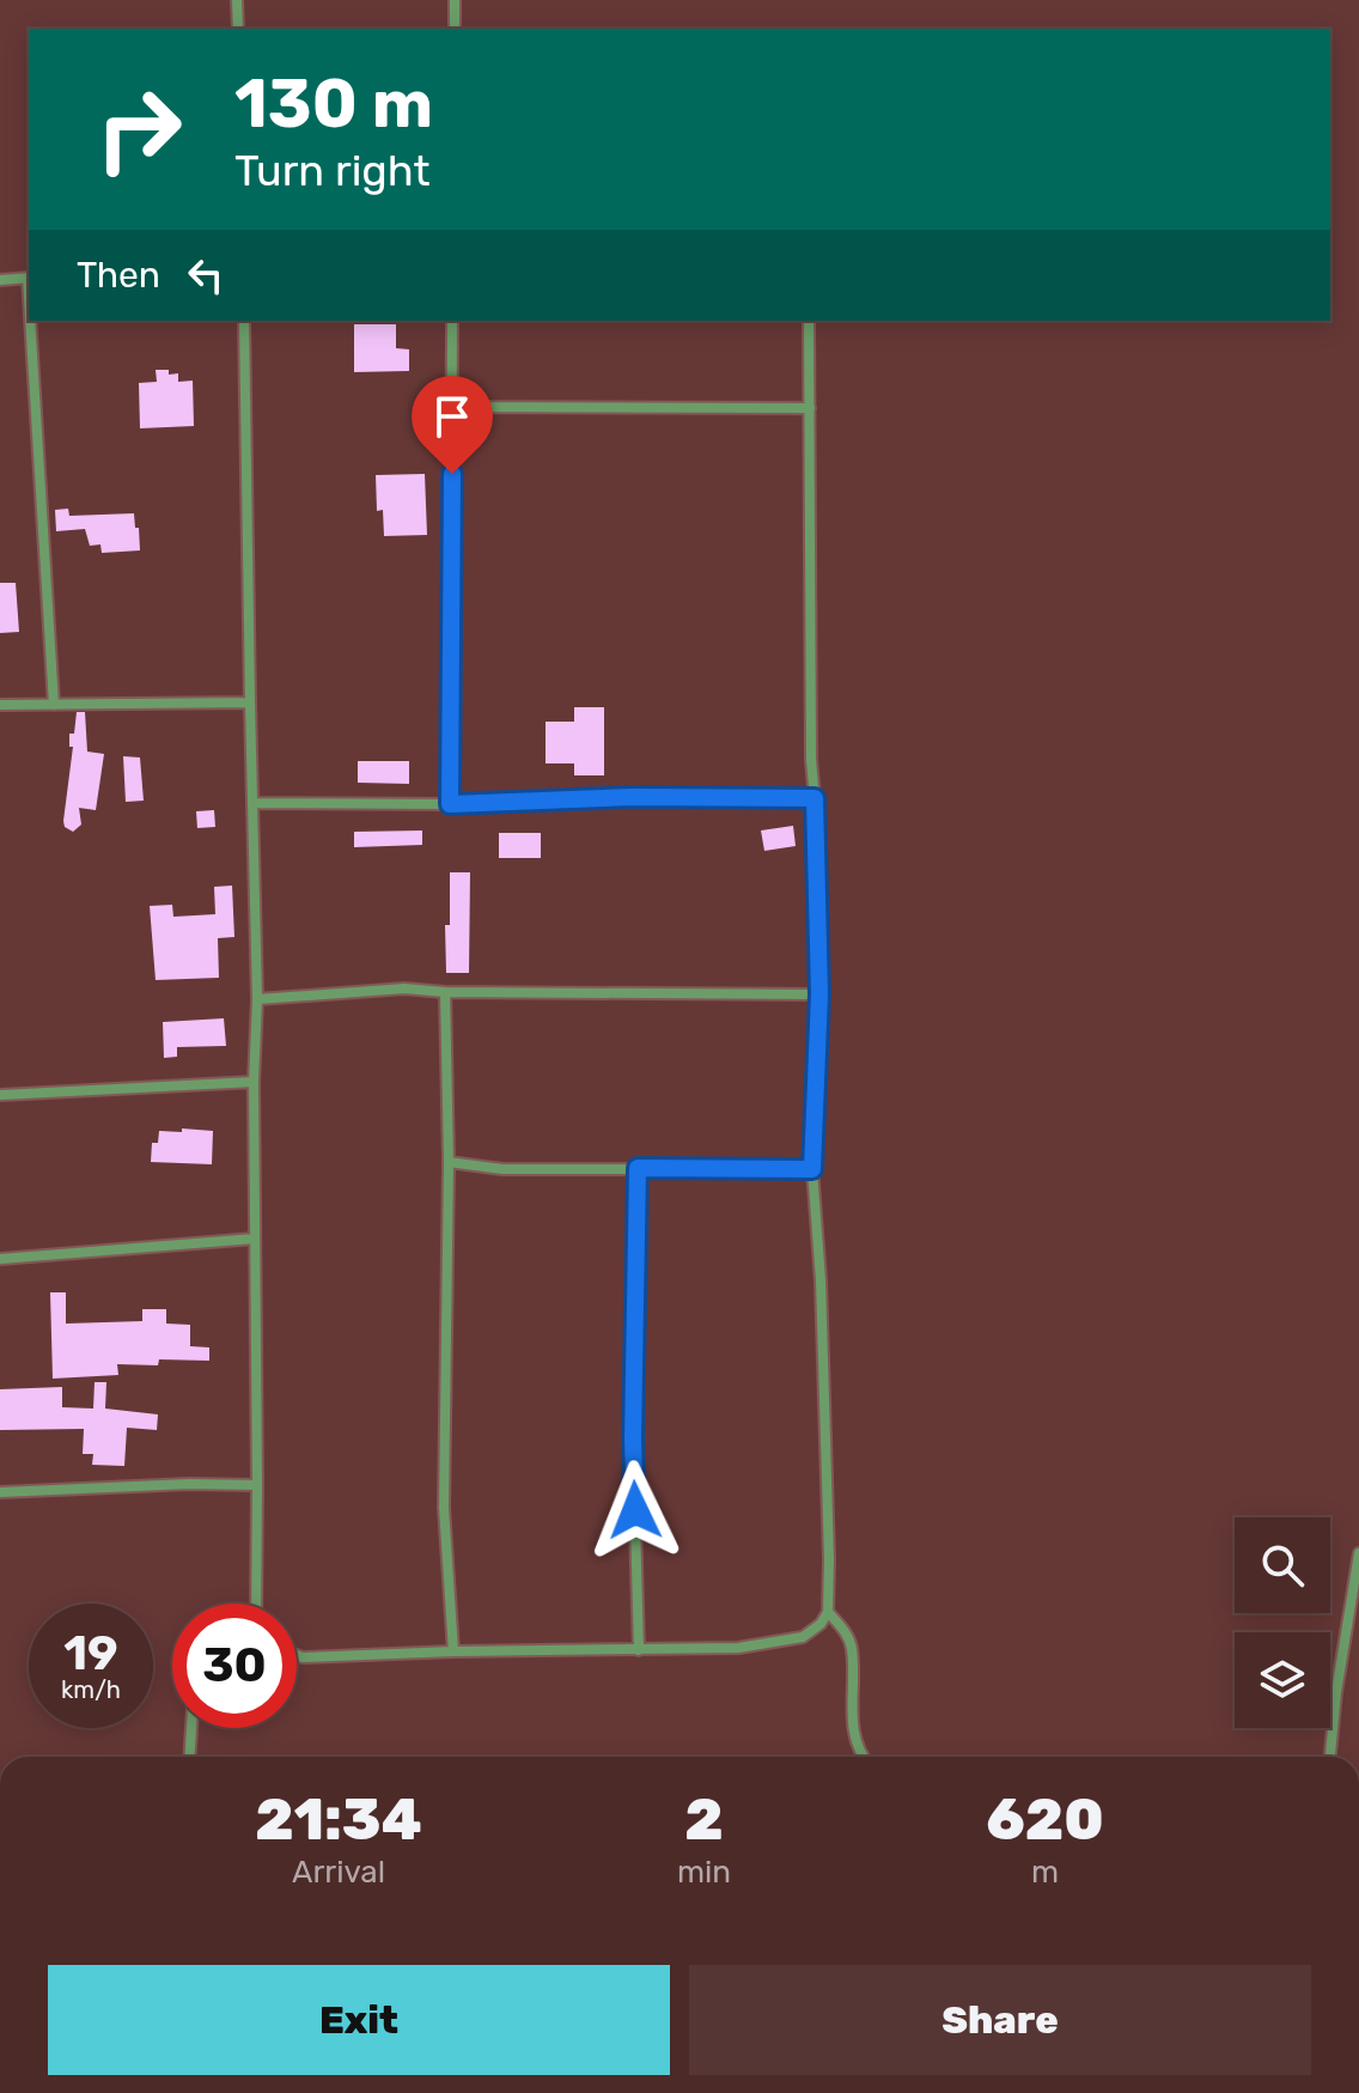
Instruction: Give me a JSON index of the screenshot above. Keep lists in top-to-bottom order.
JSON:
{
  "page": {
    "turn": ["130 m", "Turn right"],
    "then": "Then",
    "speed": "19 km/h",
    "limit": "30",
    "eta": [
      "21:34",
      "Arrival",
      "2",
      "min",
      "620",
      "m"
    ],
    "buttons": ["Exit", "Share"]
  }
}
